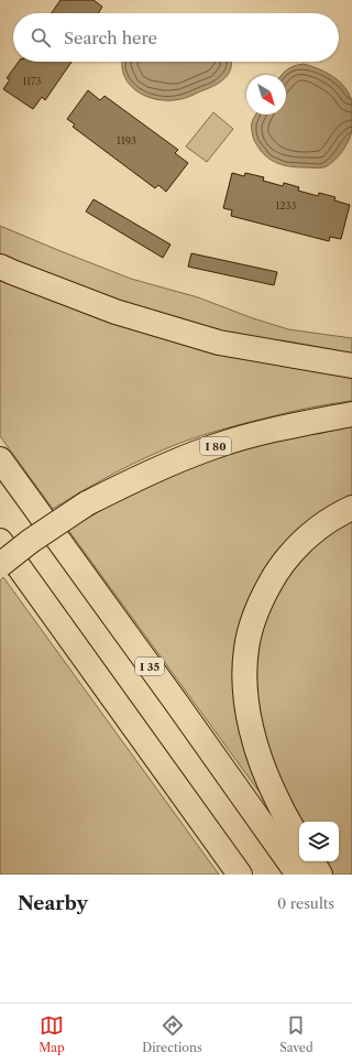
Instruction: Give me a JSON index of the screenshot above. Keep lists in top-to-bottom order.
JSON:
{
  "streets": {
    "highway": ["I 80", "I 35"]
  },
  "house_numbers": ["1173", "1193", "1233"],
  "north": "bottom right",
  "page": {
    "search": "Search here",
    "heading": ["Nearby", "0 results"],
    "nav": ["Map", "Directions", "Saved"]
  }
}
